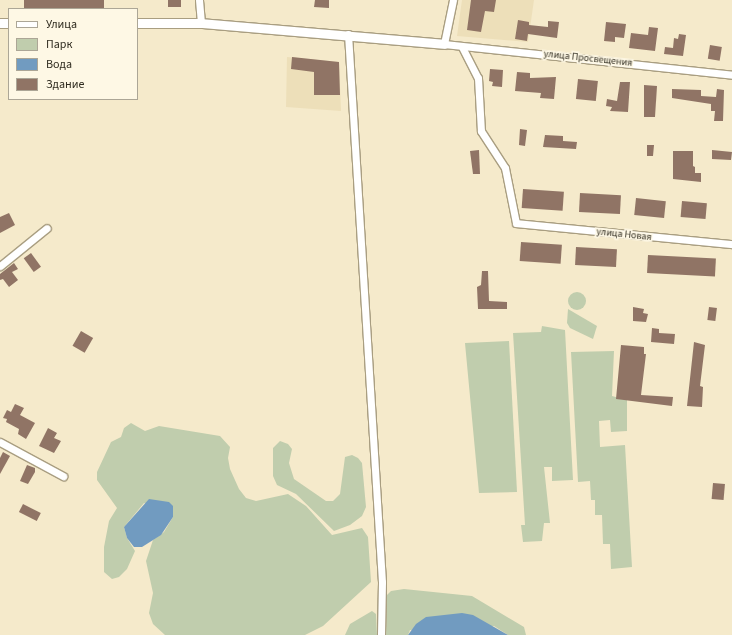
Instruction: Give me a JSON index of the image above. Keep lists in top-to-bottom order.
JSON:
{
  "streets": {
    "street": ["улица Просвещения", "улица Новая"]
  },
  "crossings": [
    ["улица Просвещения", "улица Новая"]
  ],
  "legend": [
    "Улица",
    "Парк",
    "Вода",
    "Здание"
  ]
}
